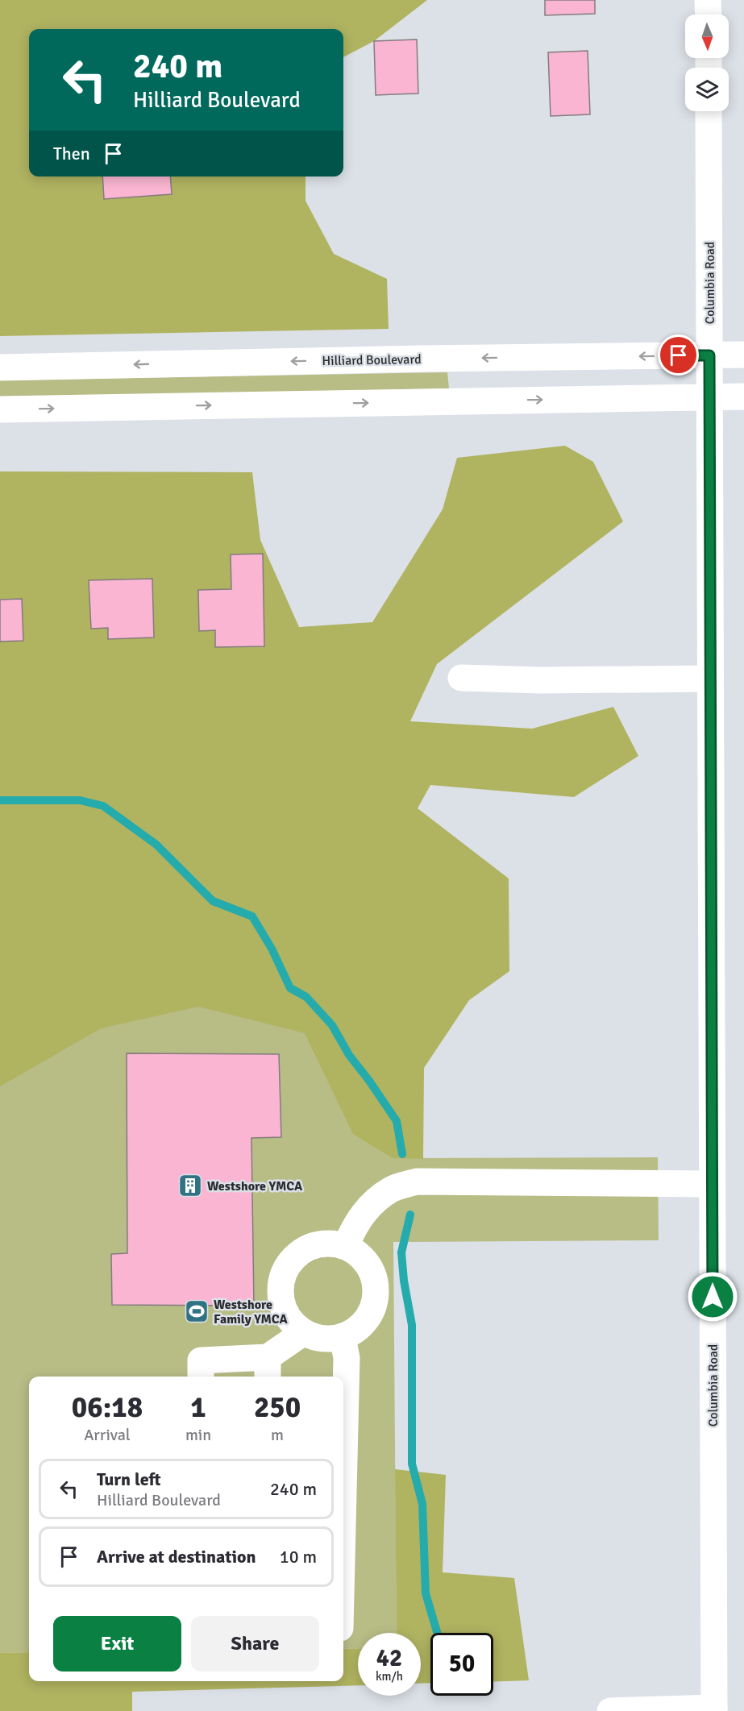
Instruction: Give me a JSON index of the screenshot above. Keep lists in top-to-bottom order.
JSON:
{
  "streets": {
    "main road": ["Columbia Road", "Hilliard Boulevard"]
  },
  "crossings": [
    ["Columbia Road", "Hilliard Boulevard"]
  ],
  "places": {
    "building": ["Westshore YMCA"],
    "sports": ["Westshore Family YMCA"]
  },
  "north": "bottom",
  "page": {
    "turn": ["240 m", "Hilliard Boulevard"],
    "then": "Then",
    "eta": [
      "06:18",
      "Arrival",
      "1",
      "min",
      "250",
      "m"
    ],
    "list": [
      {
        "name": "Turn left",
        "note": "Hilliard Boulevard",
        "value": "240 m"
      },
      {
        "name": "Arrive at destination",
        "value": "10 m"
      }
    ],
    "buttons": ["Exit", "Share"],
    "speed": "42 km/h",
    "limit": "50"
  }
}
